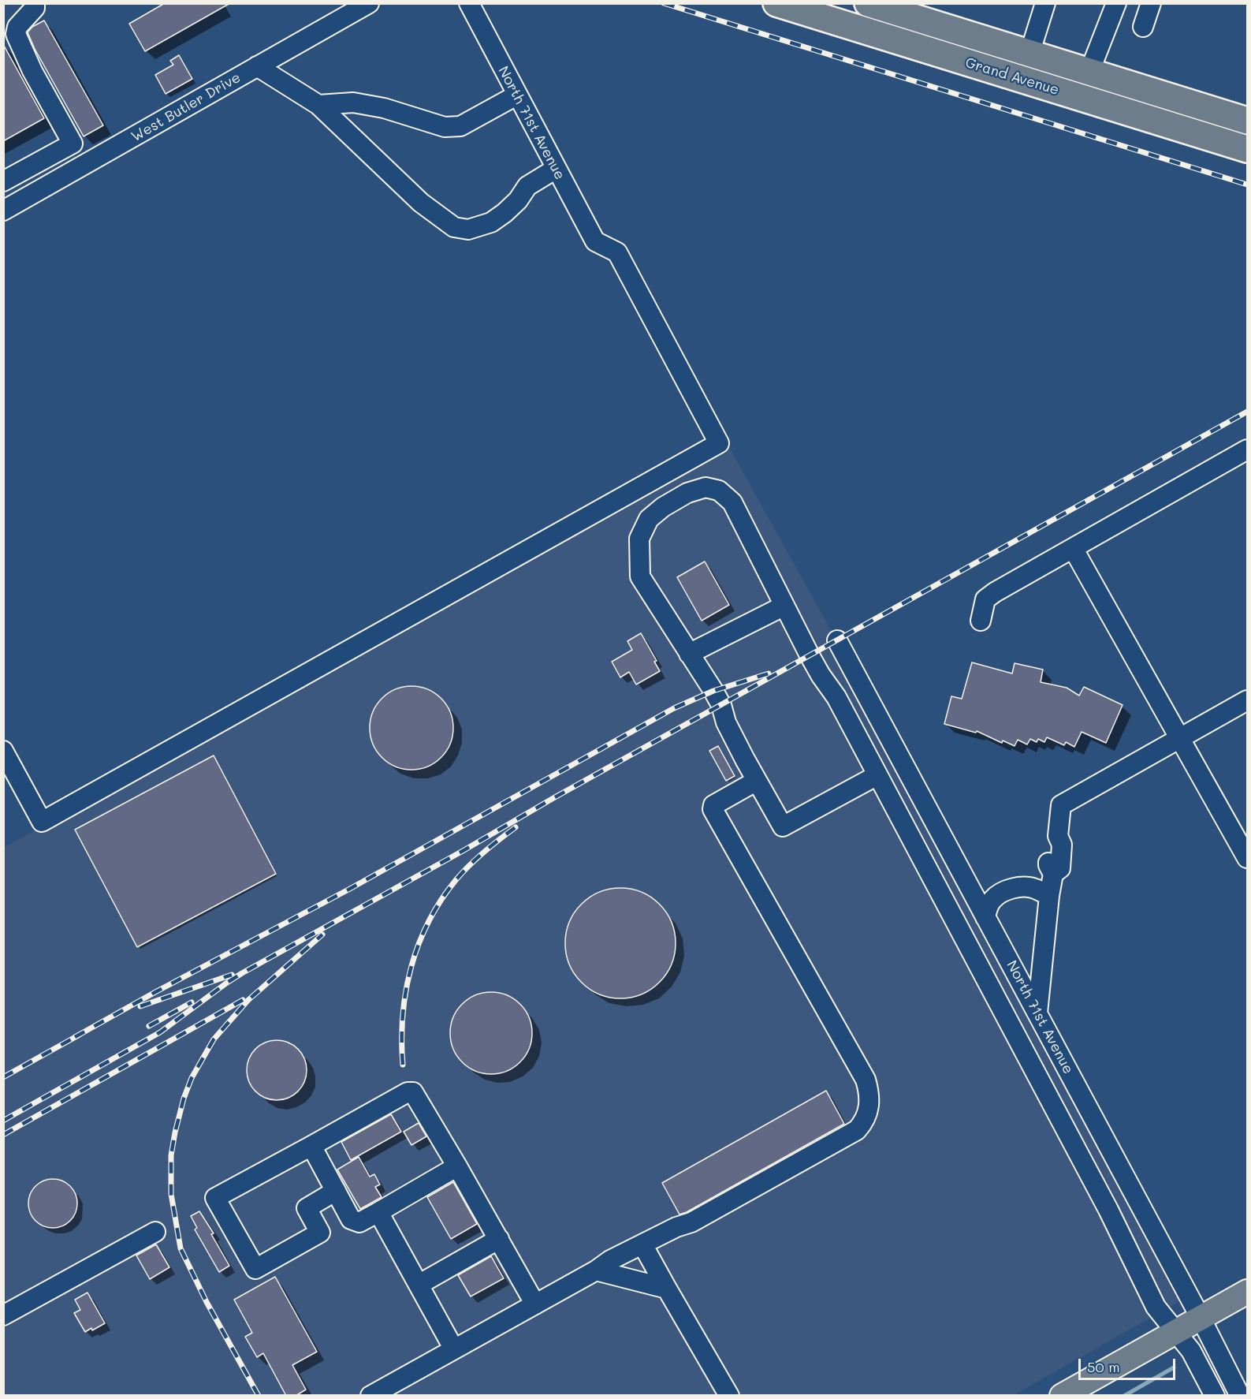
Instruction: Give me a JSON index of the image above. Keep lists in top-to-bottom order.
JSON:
{
  "streets": {
    "highway": ["Grand Avenue"],
    "street": ["West Butler Drive", "North 71st Avenue"]
  },
  "scale_bar": "50 m"
}
